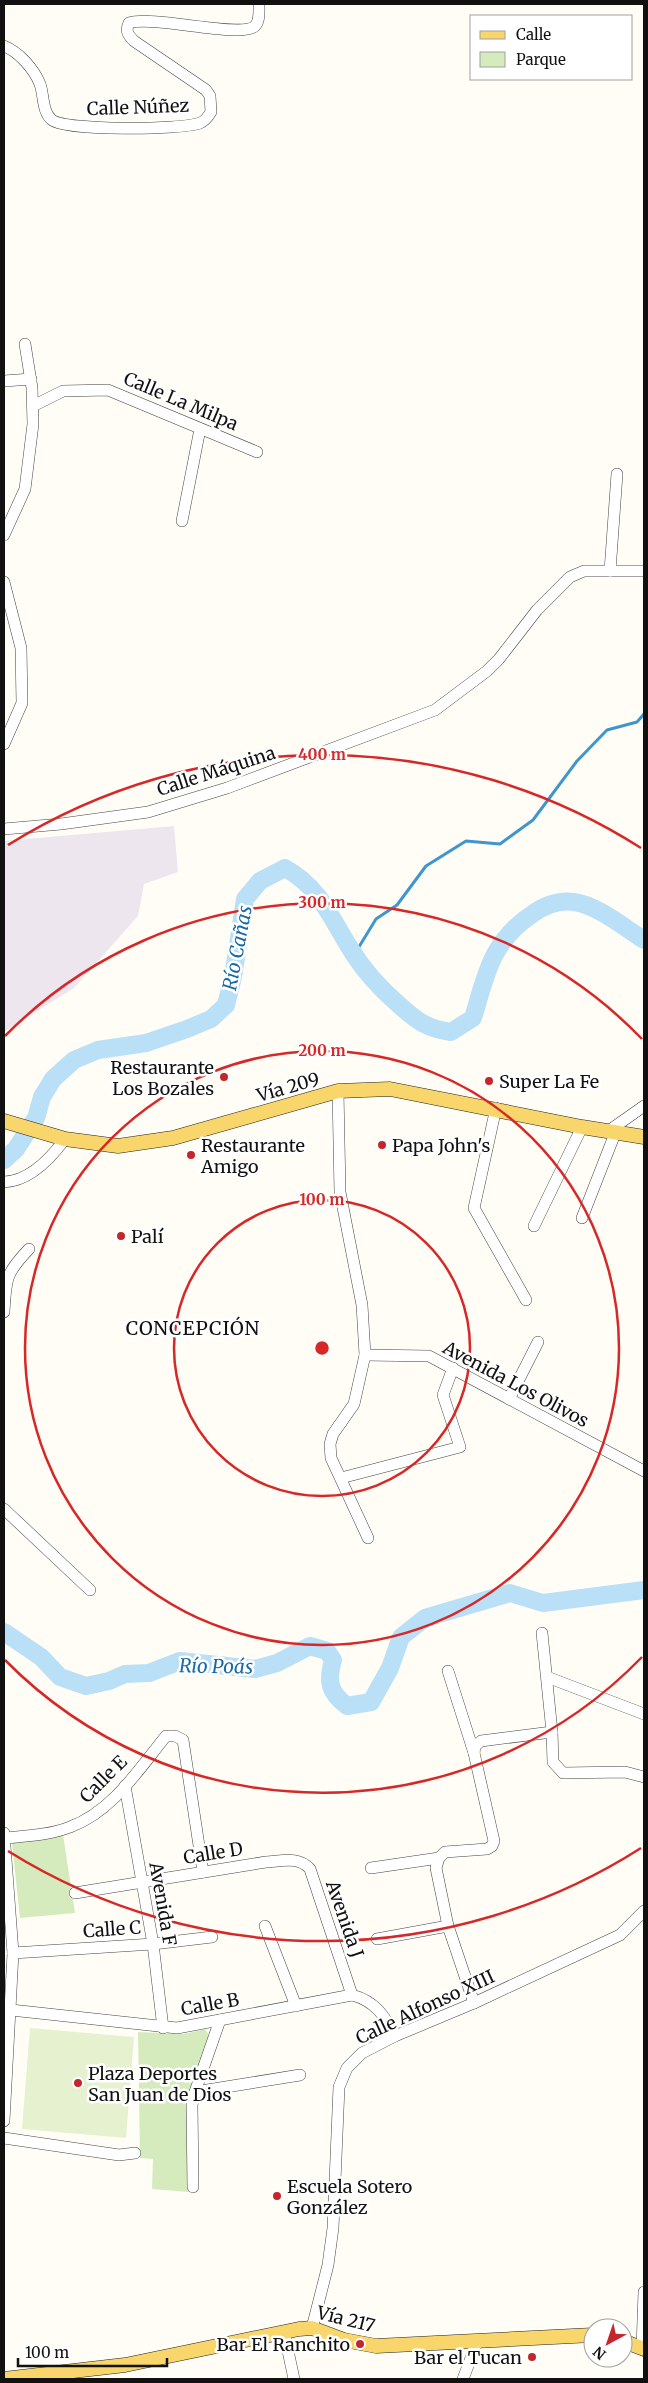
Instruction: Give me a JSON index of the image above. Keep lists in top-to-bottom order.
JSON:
{
  "streets": {
    "main road": ["Vía 209", "Vía 217"],
    "street": [
      "Calle Núñez",
      "Calle La Milpa",
      "Calle Máquina",
      "Avenida Los Olivos",
      "Calle E",
      "Calle D",
      "Avenida F",
      "Avenida J",
      "Calle C",
      "Calle B",
      "Calle Alfonso XIII"
    ]
  },
  "crossings": [
    ["Calle E", "Calle D"],
    ["Calle E", "Avenida F"],
    ["Calle D", "Avenida F"],
    ["Calle D", "Avenida J"],
    ["Avenida F", "Calle C"],
    ["Avenida F", "Calle B"],
    ["Avenida J", "Calle B"],
    ["Calle Alfonso XIII", "Vía 217"]
  ],
  "districts": ["CONCEPCIÓN"],
  "water": ["Río Cañas", "Río Poás"],
  "places": [
    "Restaurante Los Bozales",
    "Super La Fe",
    "Papa John's",
    "Restaurante Amigo",
    "Palí",
    "Plaza Deportes San Juan de Dios",
    "Escuela Sotero González",
    "Bar El Ranchito",
    "Bar el Tucan"
  ],
  "legend": ["Calle", "Parque"],
  "scale_bar": "100 m",
  "north": "bottom left",
  "rings": [
    "400 m",
    "300 m",
    "200 m",
    "100 m"
  ]
}
